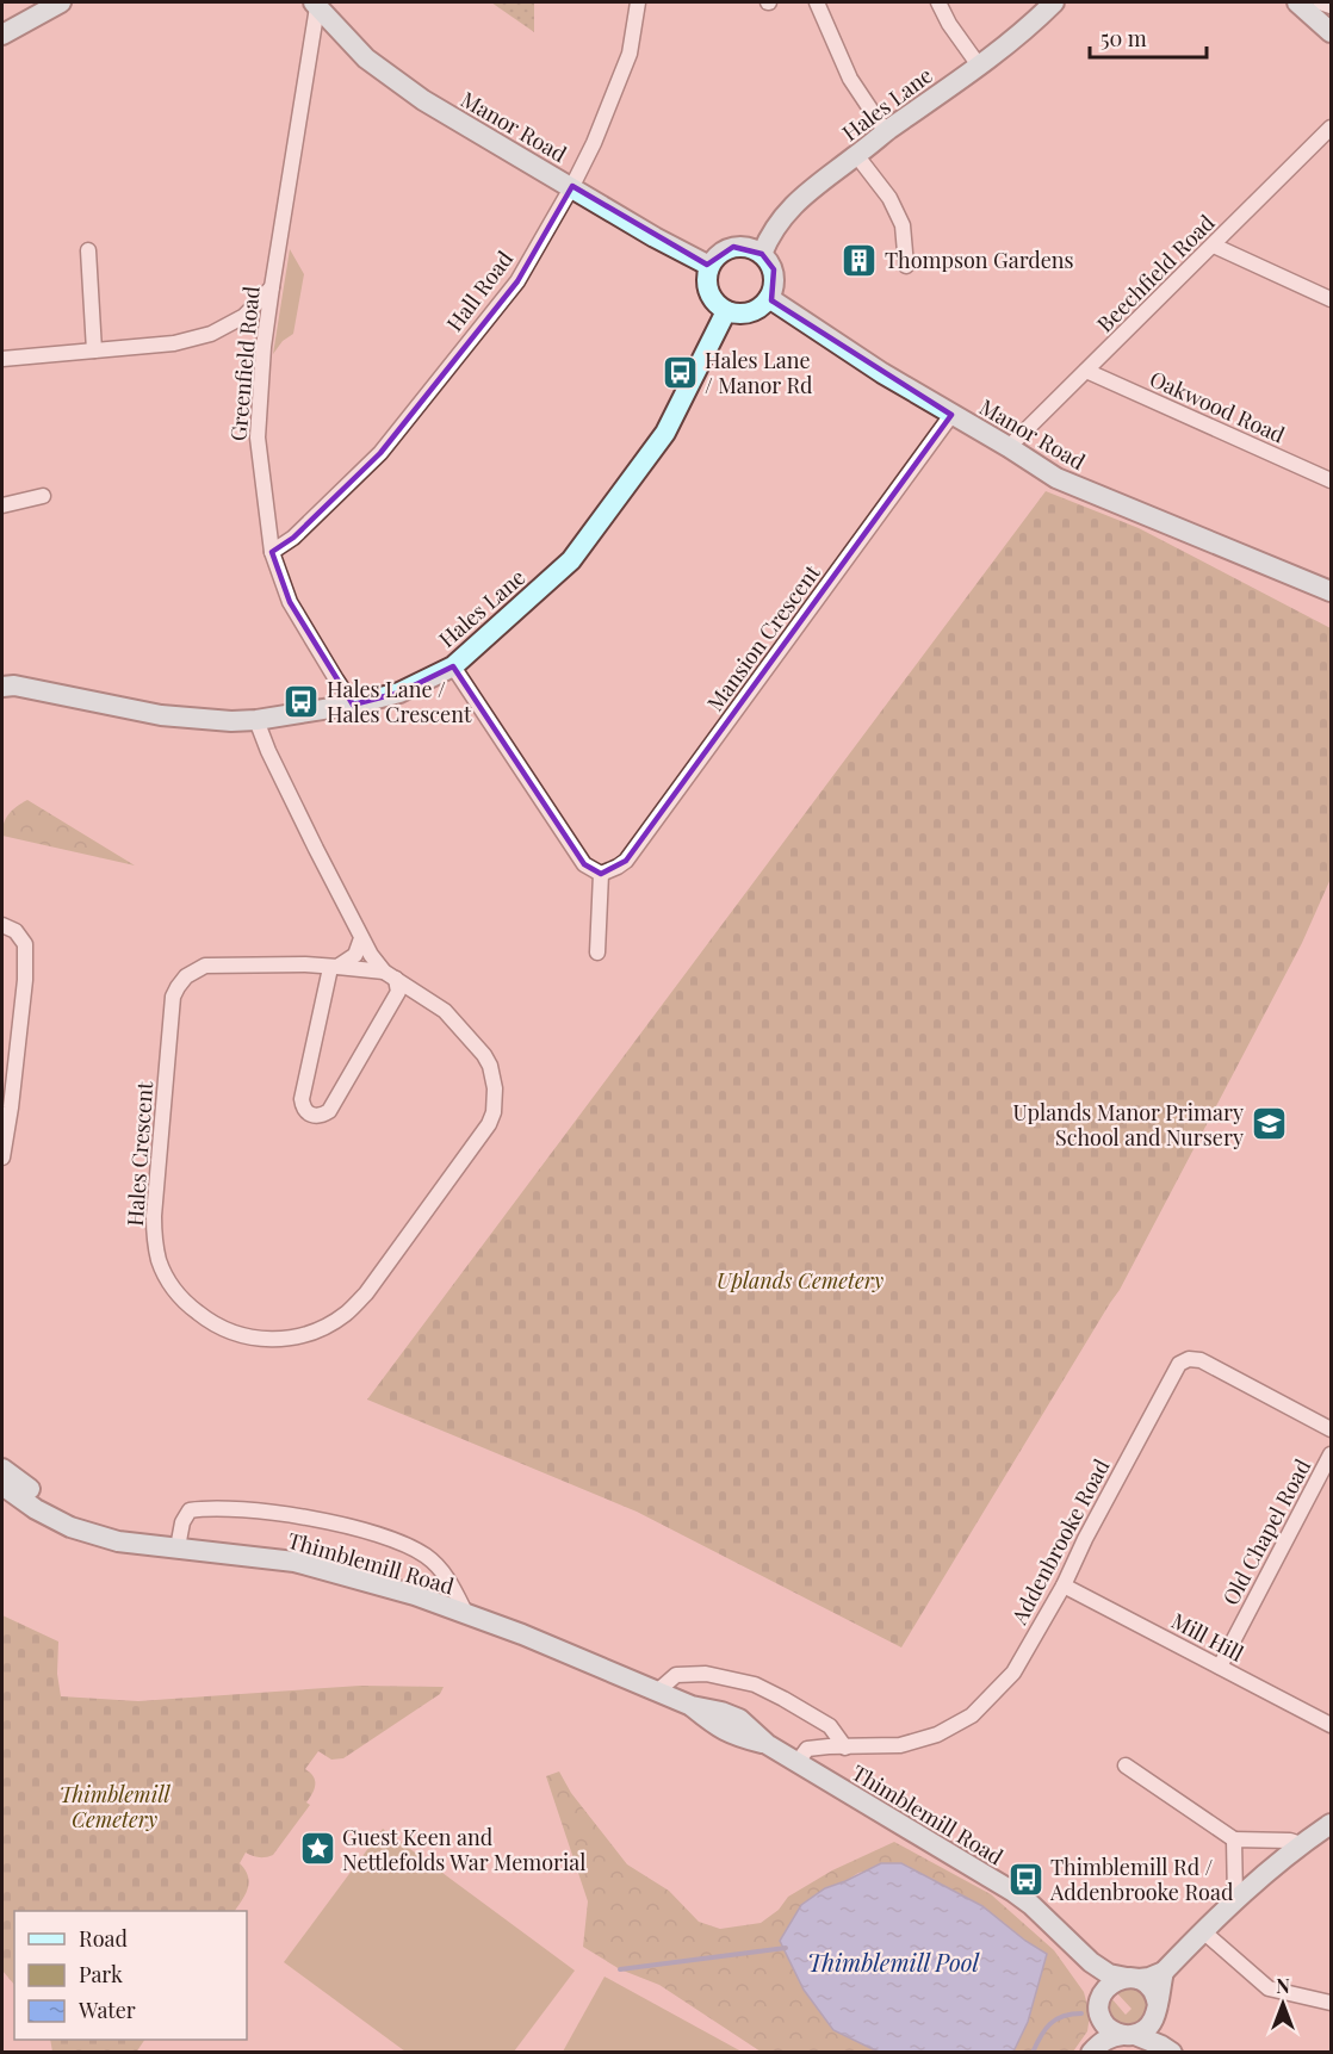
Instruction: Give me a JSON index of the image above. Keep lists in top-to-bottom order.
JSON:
{
  "streets": {
    "street": [
      "Hales Lane",
      "Manor Road",
      "Beechfield Road",
      "Hall Road",
      "Greenfield Road",
      "Oakwood Road",
      "Mansion Crescent",
      "Hales Crescent",
      "Old Chapel Road",
      "Addenbrooke Road",
      "Thimblemill Road",
      "Mill Hill"
    ]
  },
  "crossings": [
    ["Hales Lane", "Manor Road"],
    ["Hales Lane", "Greenfield Road"],
    ["Hales Lane", "Hales Crescent"],
    ["Manor Road", "Beechfield Road"],
    ["Manor Road", "Hall Road"],
    ["Manor Road", "Greenfield Road"],
    ["Manor Road", "Mansion Crescent"],
    ["Beechfield Road", "Oakwood Road"],
    ["Hall Road", "Greenfield Road"],
    ["Old Chapel Road", "Mill Hill"],
    ["Addenbrooke Road", "Thimblemill Road"],
    ["Addenbrooke Road", "Mill Hill"]
  ],
  "water": ["Thimblemill Pool"],
  "parks": ["Uplands Cemetery", "Thimblemill Cemetery"],
  "places": {
    "building": ["Thompson Gardens"],
    "bus stop": ["Hales Lane / Manor Rd", "Hales Lane / Hales Crescent", "Thimblemill Rd / Addenbrooke Road"],
    "school or university": ["Uplands Manor Primary School and Nursery"],
    "place": ["Guest Keen and Nettlefolds War Memorial"]
  },
  "legend": ["Road", "Park", "Water"],
  "scale_bar": "50 m",
  "north": "top"
}
